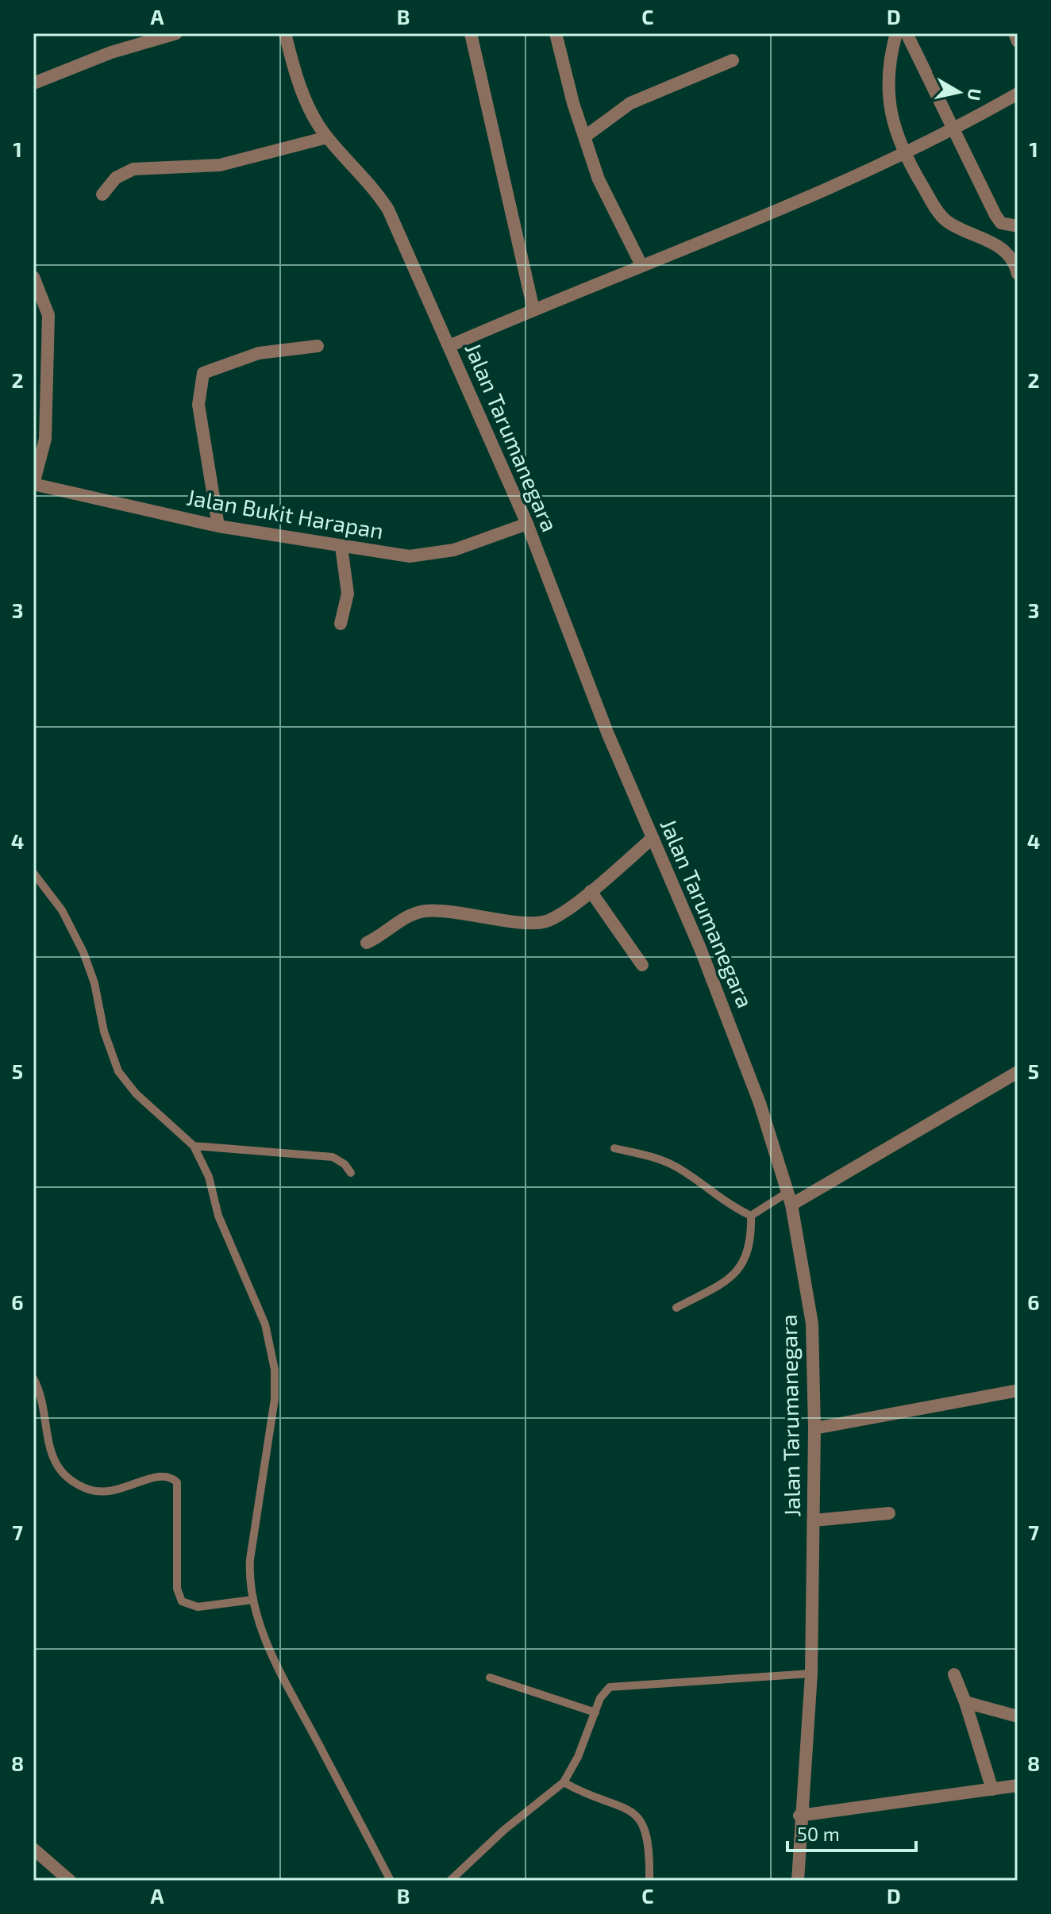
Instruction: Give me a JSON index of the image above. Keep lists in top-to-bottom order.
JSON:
{
  "streets": {
    "street": ["Jalan Tarumanegara", "Jalan Bukit Harapan"]
  },
  "crossings": [
    ["Jalan Tarumanegara", "Jalan Bukit Harapan"]
  ],
  "scale_bar": "50 m",
  "north": "right",
  "grid": {
    "columns": [
      "A",
      "B",
      "C",
      "D"
    ],
    "rows": [
      "1",
      "2",
      "3",
      "4",
      "5",
      "6",
      "7",
      "8"
    ]
  }
}
